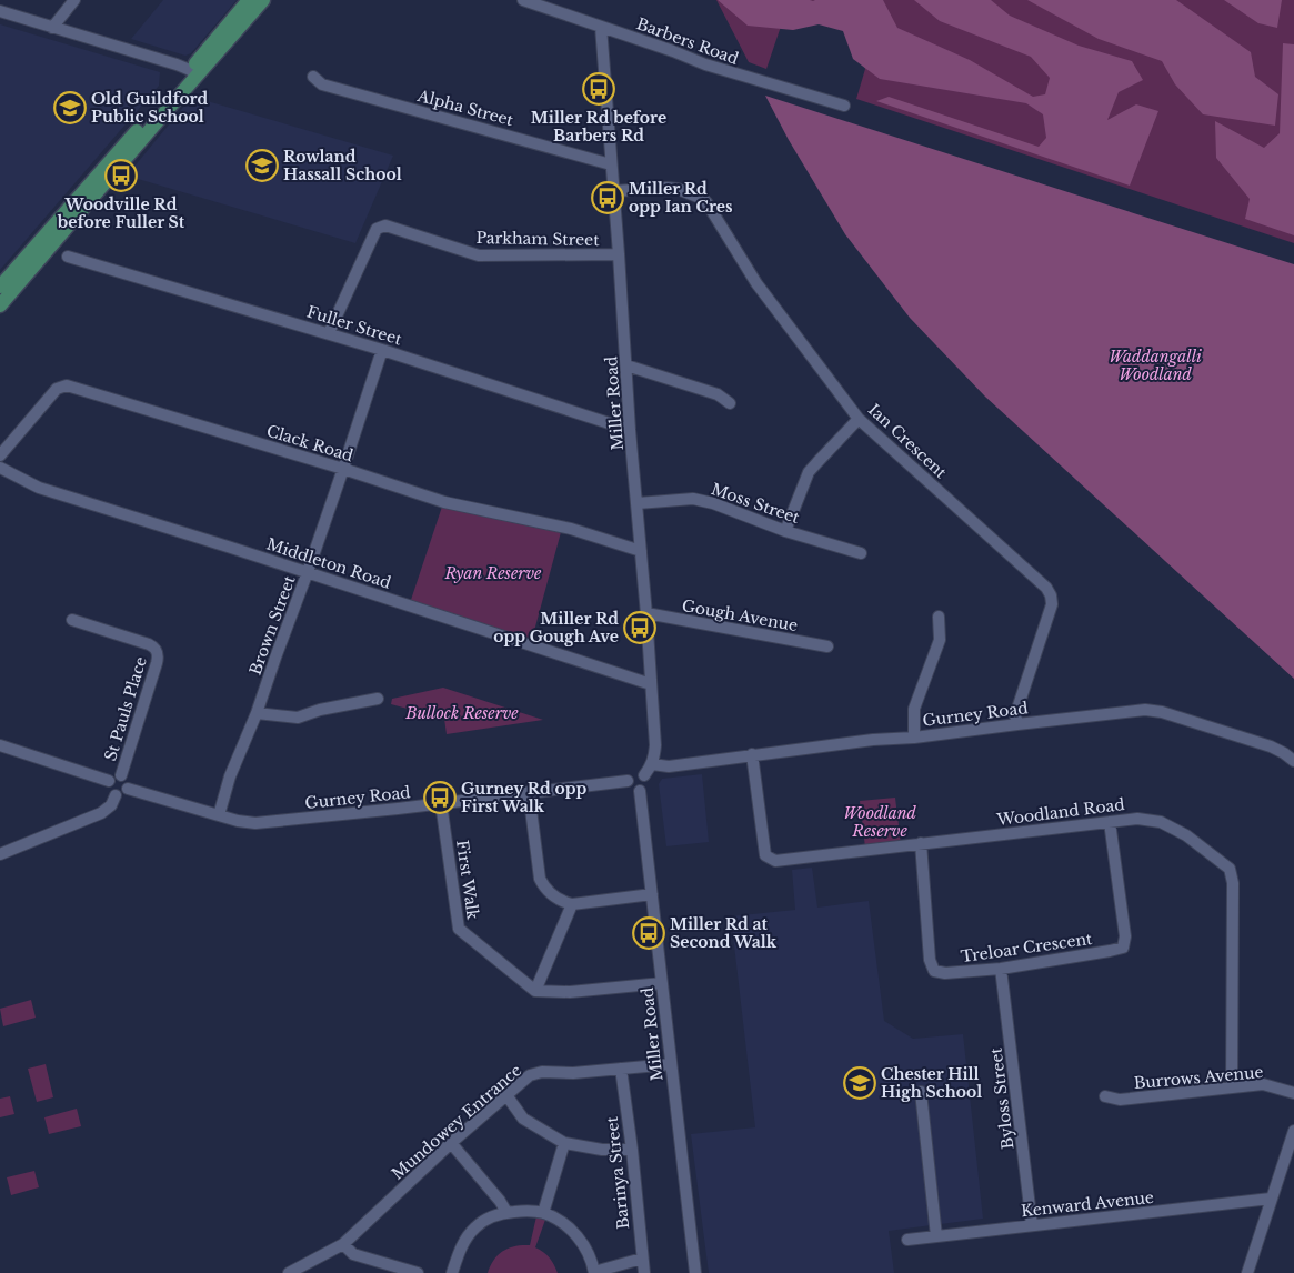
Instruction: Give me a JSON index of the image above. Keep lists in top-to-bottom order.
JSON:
{
  "streets": {
    "street": [
      "Barbers Road",
      "Alpha Street",
      "Parkham Street",
      "Fuller Street",
      "Miller Road",
      "Ian Crescent",
      "Clack Road",
      "Moss Street",
      "Middleton Road",
      "Gough Avenue",
      "Brown Street",
      "St Pauls Place",
      "Gurney Road",
      "Woodland Road",
      "First Walk",
      "Treloar Crescent",
      "Burrows Avenue",
      "Byloss Street",
      "Mundowey Entrance",
      "Barinya Street",
      "Kenward Avenue"
    ]
  },
  "crossings": [
    ["Barbers Road", "Miller Road"],
    ["Alpha Street", "Miller Road"],
    ["Parkham Street", "Fuller Street"],
    ["Parkham Street", "Miller Road"],
    ["Fuller Street", "Miller Road"],
    ["Fuller Street", "Brown Street"],
    ["Miller Road", "Ian Crescent"],
    ["Miller Road", "Clack Road"],
    ["Miller Road", "Moss Street"],
    ["Miller Road", "Middleton Road"],
    ["Miller Road", "Gough Avenue"],
    ["Miller Road", "Gurney Road"],
    ["Miller Road", "Mundowey Entrance"],
    ["Ian Crescent", "Gurney Road"],
    ["Clack Road", "Brown Street"],
    ["Middleton Road", "Brown Street"],
    ["Brown Street", "Gurney Road"],
    ["St Pauls Place", "Gurney Road"],
    ["Gurney Road", "Woodland Road"],
    ["Gurney Road", "First Walk"],
    ["Woodland Road", "Treloar Crescent"],
    ["Woodland Road", "Burrows Avenue"],
    ["Treloar Crescent", "Byloss Street"],
    ["Byloss Street", "Kenward Avenue"],
    ["Mundowey Entrance", "Barinya Street"]
  ],
  "parks": [
    "Waddangalli Woodland",
    "Ryan Reserve",
    "Bullock Reserve",
    "Woodland Reserve"
  ],
  "places": {
    "bus stop": [
      "Miller Rd before Barbers Rd",
      "Woodville Rd before Fuller St",
      "Miller Rd opp Ian Cres",
      "Miller Rd opp Gough Ave",
      "Gurney Rd opp First Walk",
      "Miller Rd at Second Walk"
    ],
    "school or university": ["Old Guildford Public School", "Rowland Hassall School", "Chester Hill High School"]
  }
}
